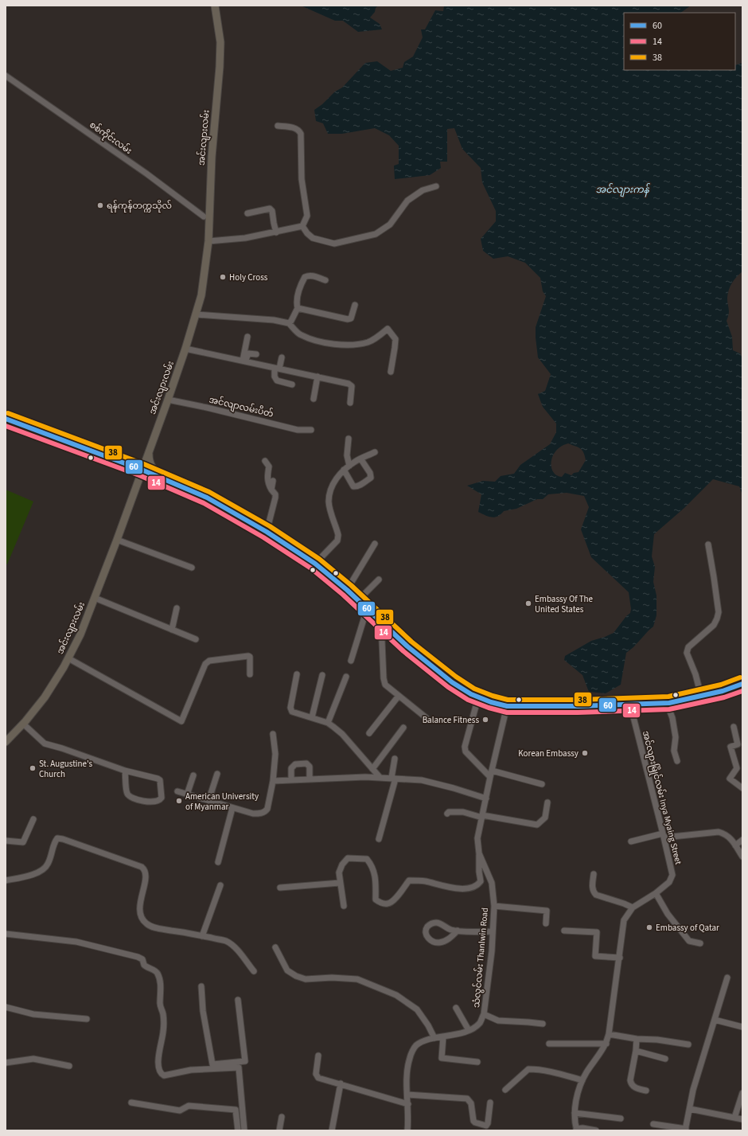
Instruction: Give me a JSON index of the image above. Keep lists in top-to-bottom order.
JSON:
{
  "streets": {
    "main road": ["အင်းလျားလမ်း"],
    "street": [
      "စစ်ကိုင်းလမ်း",
      "အင်လျာလမ်းပိတ်",
      "အင်လျားမြိုင်လမ်း Inya Myaing Street",
      "သံလွင်လမ်း Thanlwin Road"
    ]
  },
  "crossings": [
    ["အင်းလျားလမ်း", "အင်လျာလမ်းပိတ်"]
  ],
  "water": ["အင်လျားကန်"],
  "places": [
    "ရန်ကုန်တက္ကသိုလ်",
    "Holy Cross",
    "Embassy Of The United States",
    "Balance Fitness",
    "Korean Embassy",
    "St. Augustine's Church",
    "American University of Myanmar",
    "Embassy of Qatar"
  ],
  "lines": ["transit line 38", "transit line 60", "transit line 14"],
  "legend": ["60", "14", "38"]
}
